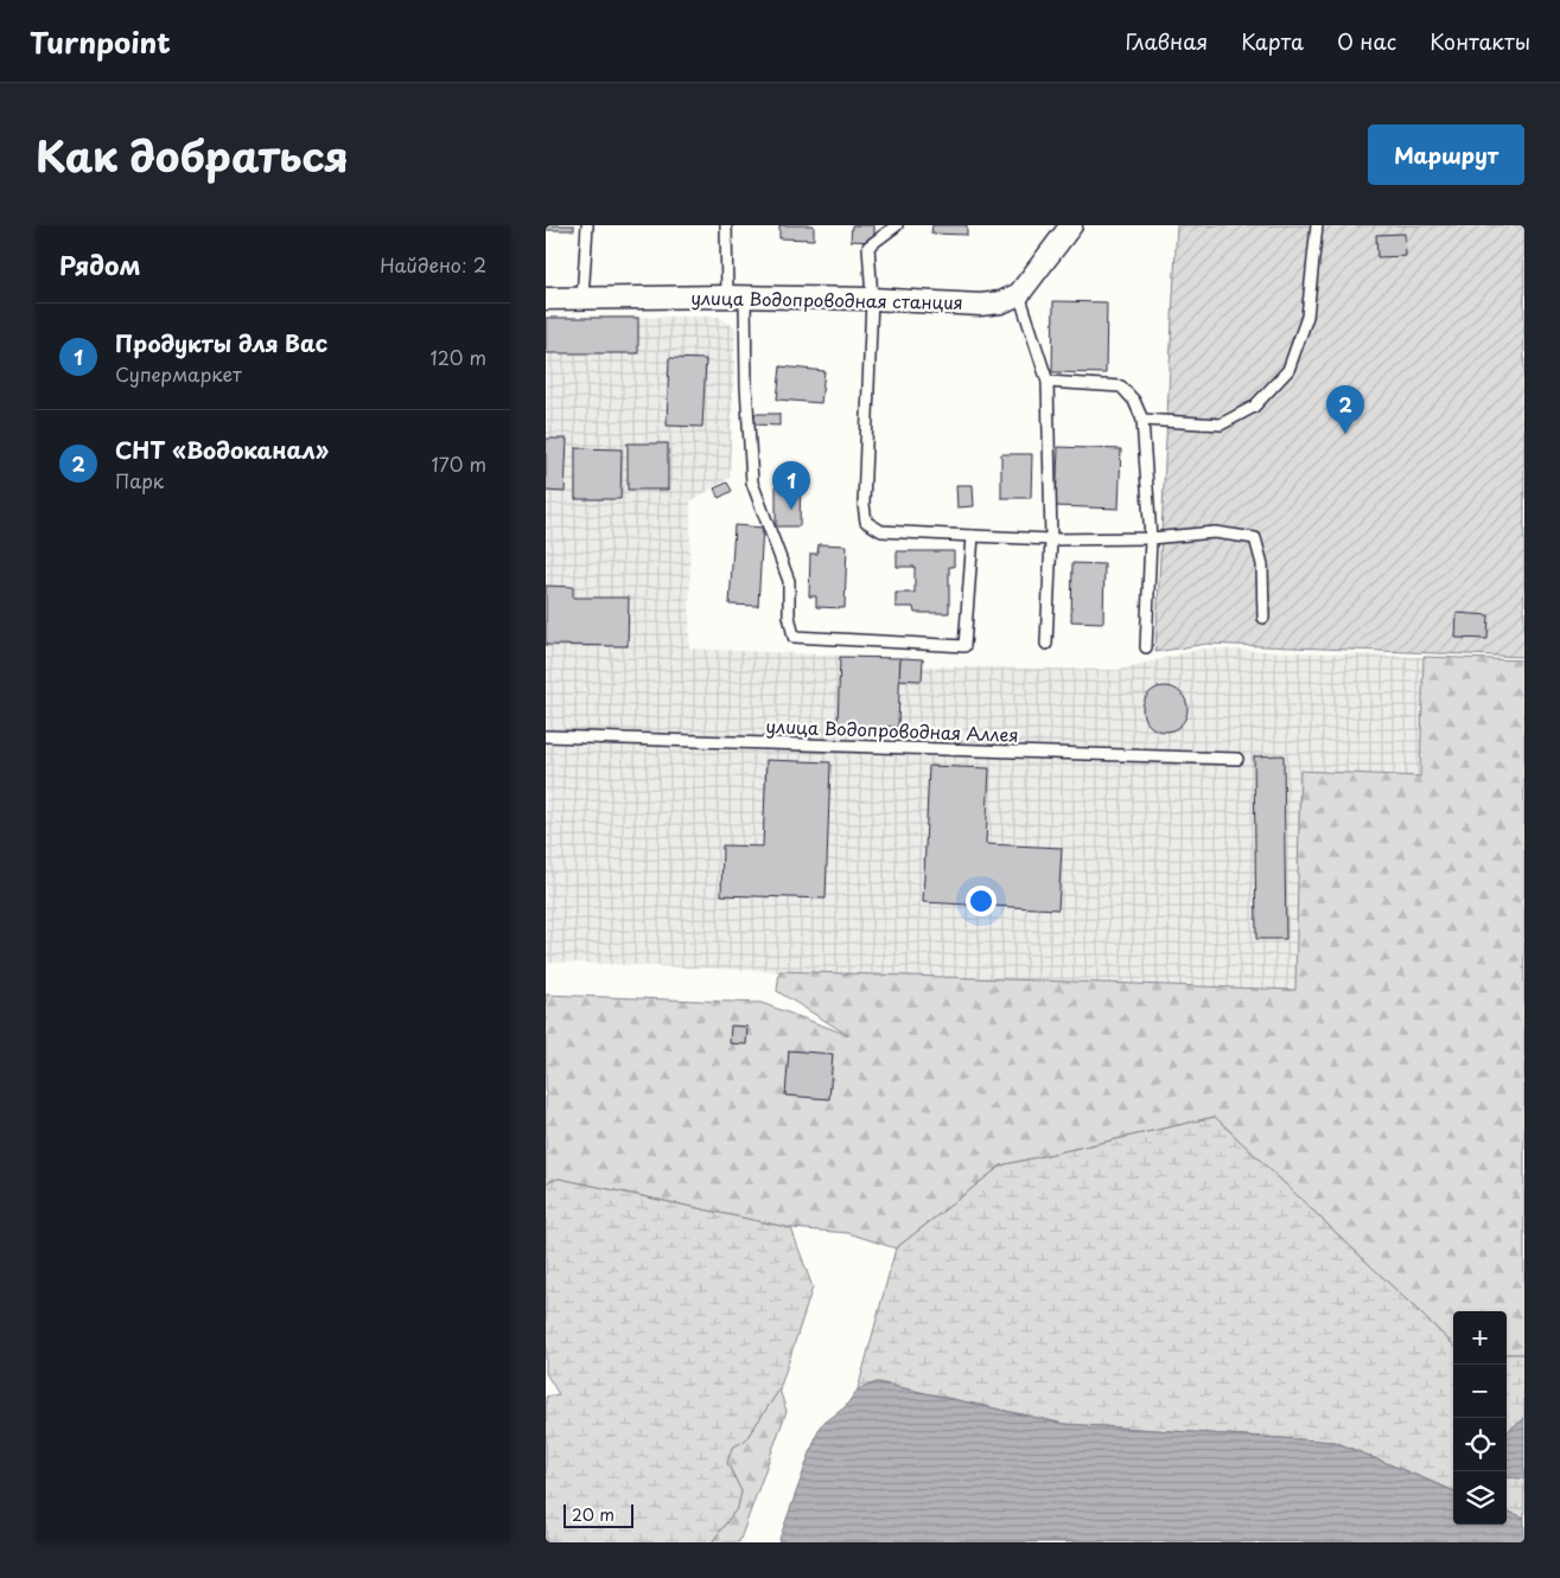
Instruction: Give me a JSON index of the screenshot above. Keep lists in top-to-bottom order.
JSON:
{
  "streets": {
    "street": ["улица Водопроводная станция"],
    "lane": ["улица Водопроводная Аллея"]
  },
  "scale_bar": "20 m",
  "page": {
    "header": "Turnpoint",
    "nav": [
      "Главная",
      "Карта",
      "О нас",
      "Контакты"
    ],
    "title": "Как добраться",
    "buttons": "Маршрут",
    "heading": ["Рядом", "Найдено: 2"],
    "list": [
      {
        "mark": "1",
        "name": "Продукты для Вас",
        "note": "Супермаркет",
        "value": "120 m"
      },
      {
        "mark": "2",
        "name": "СНТ «Водоканал»",
        "note": "Парк",
        "value": "170 m"
      }
    ],
    "pins": ["2", "1"],
    "map_buttons": ["+", "−"],
    "scale": "20 m"
  }
}
